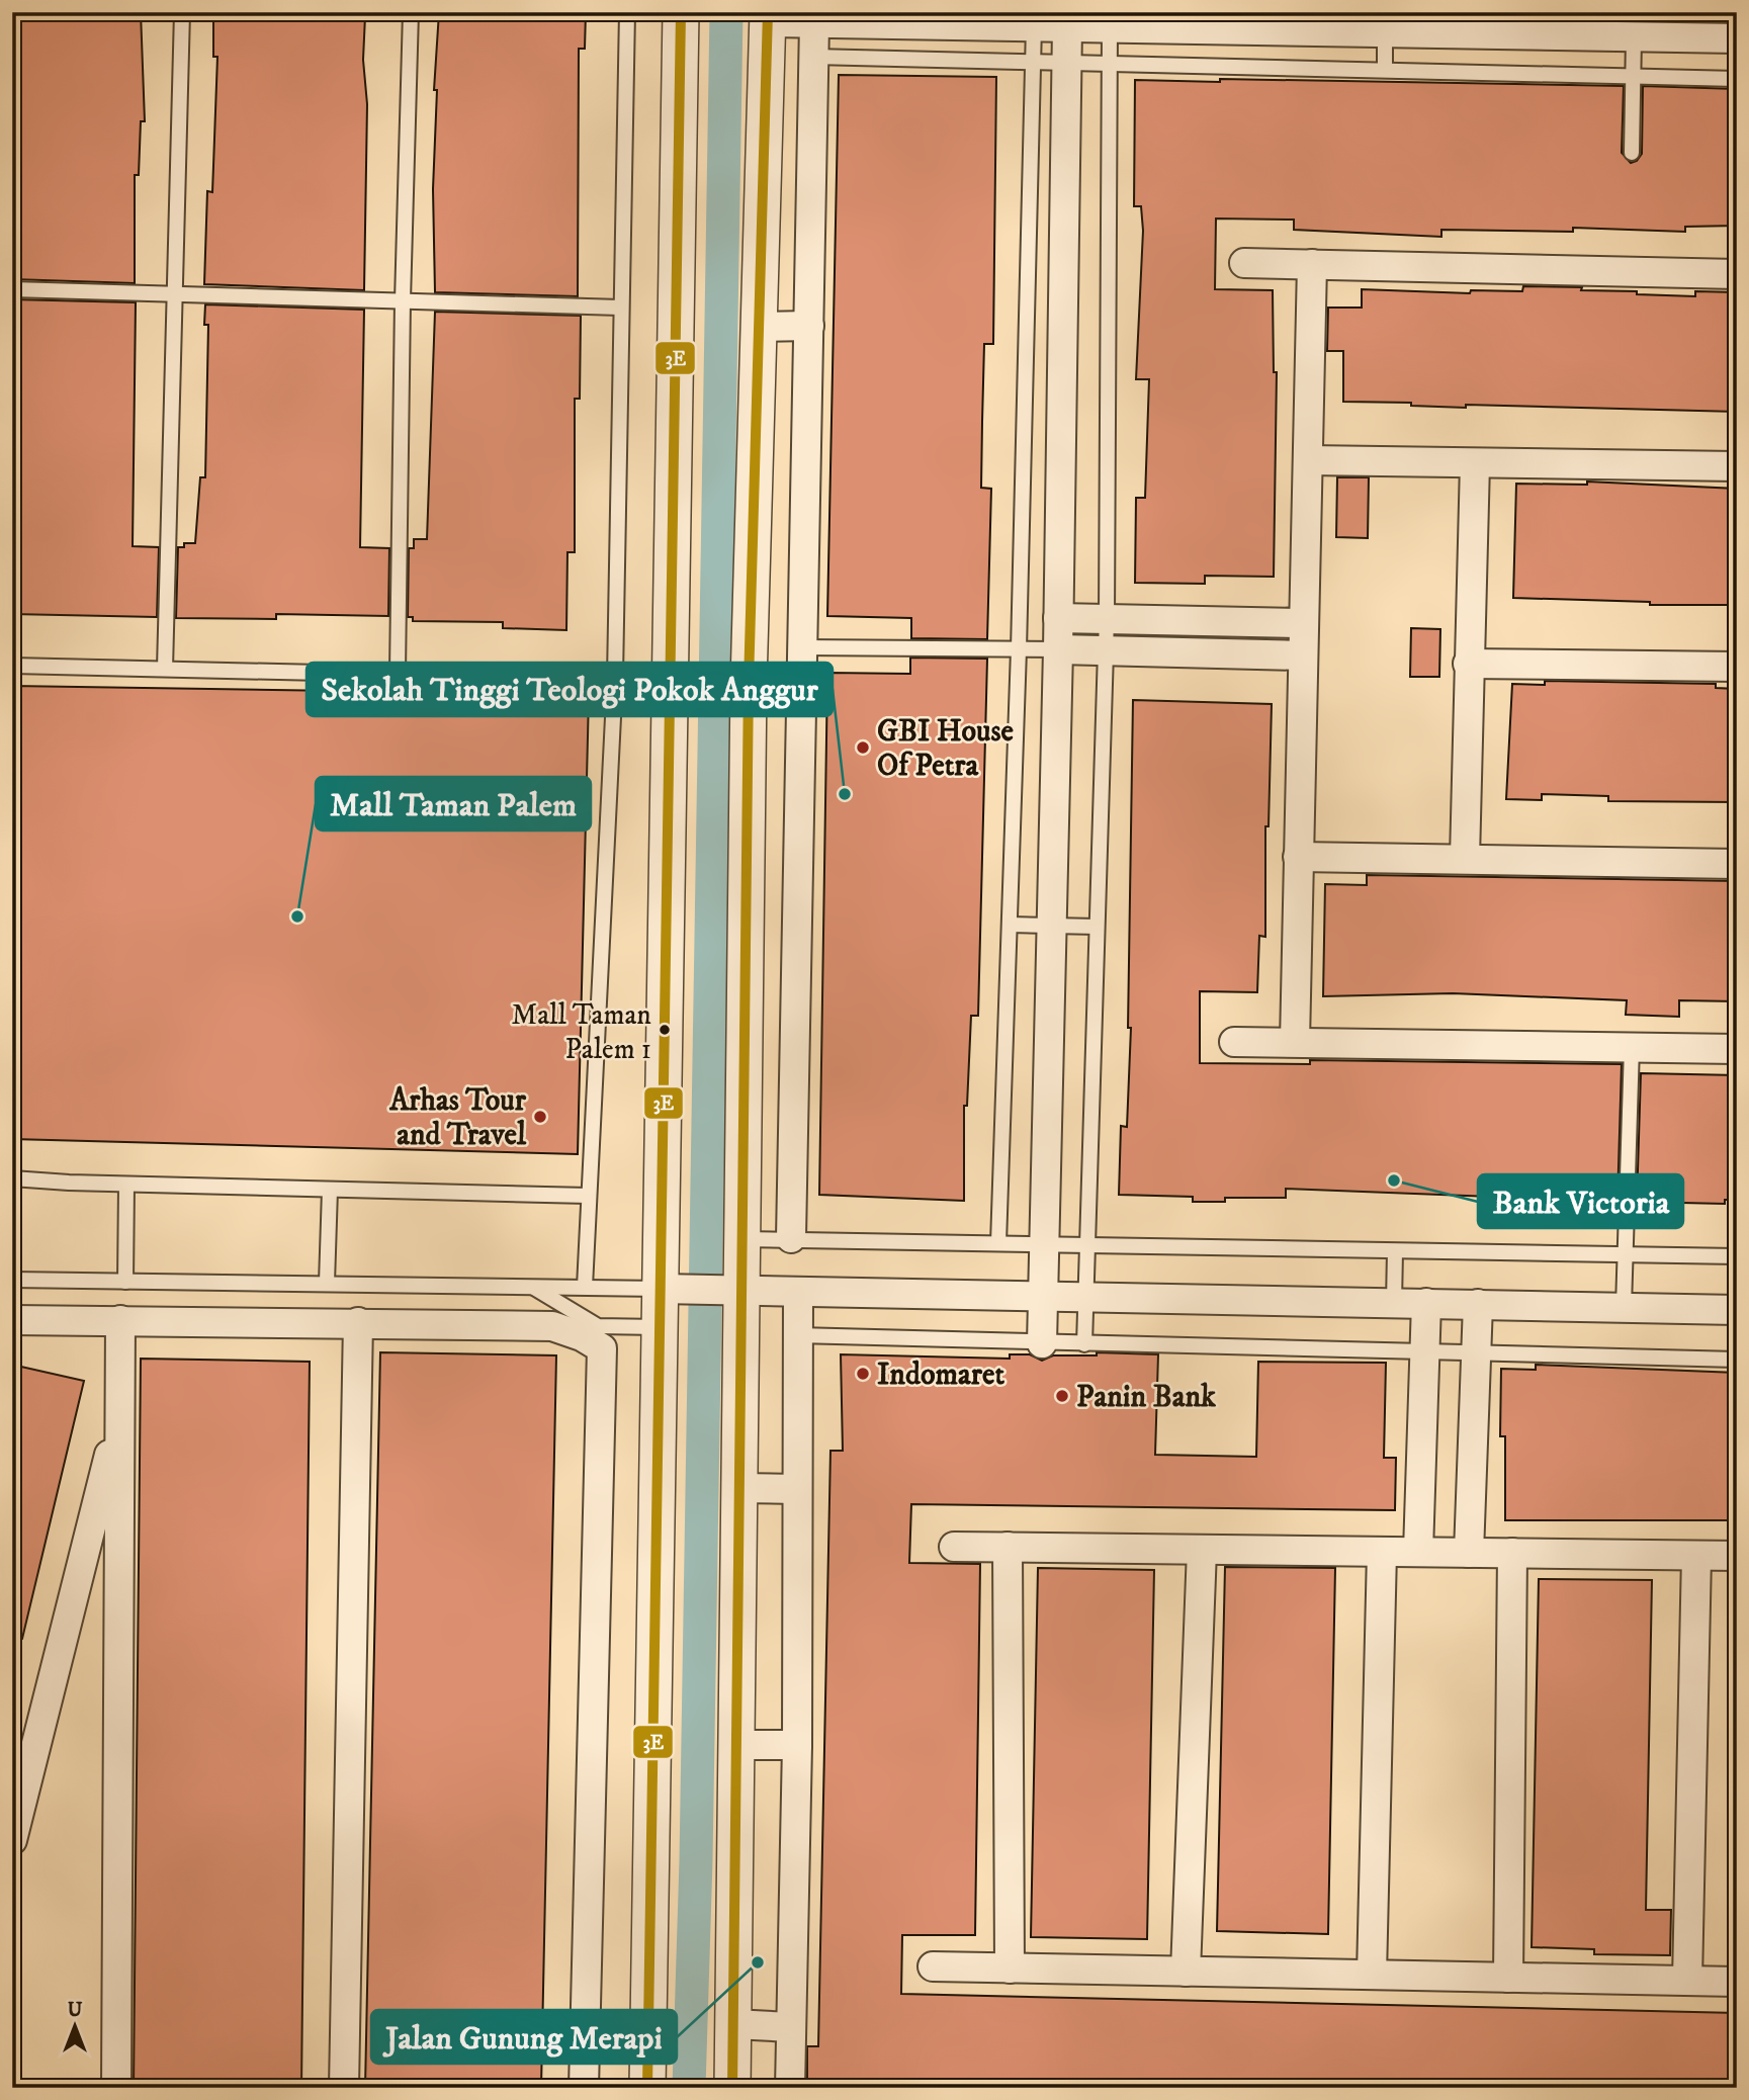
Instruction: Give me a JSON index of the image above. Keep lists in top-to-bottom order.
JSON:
{
  "places": [
    "GBI House Of Petra",
    "Sekolah Tinggi Teologi Pokok Anggur",
    "Mall Taman Palem",
    "Mall Taman Palem 1",
    "Arhas Tour and Travel",
    "Bank Victoria",
    "Indomaret",
    "Panin Bank",
    "Jalan Gunung Merapi"
  ],
  "lines": ["transit line 3E"],
  "north": "top"
}
